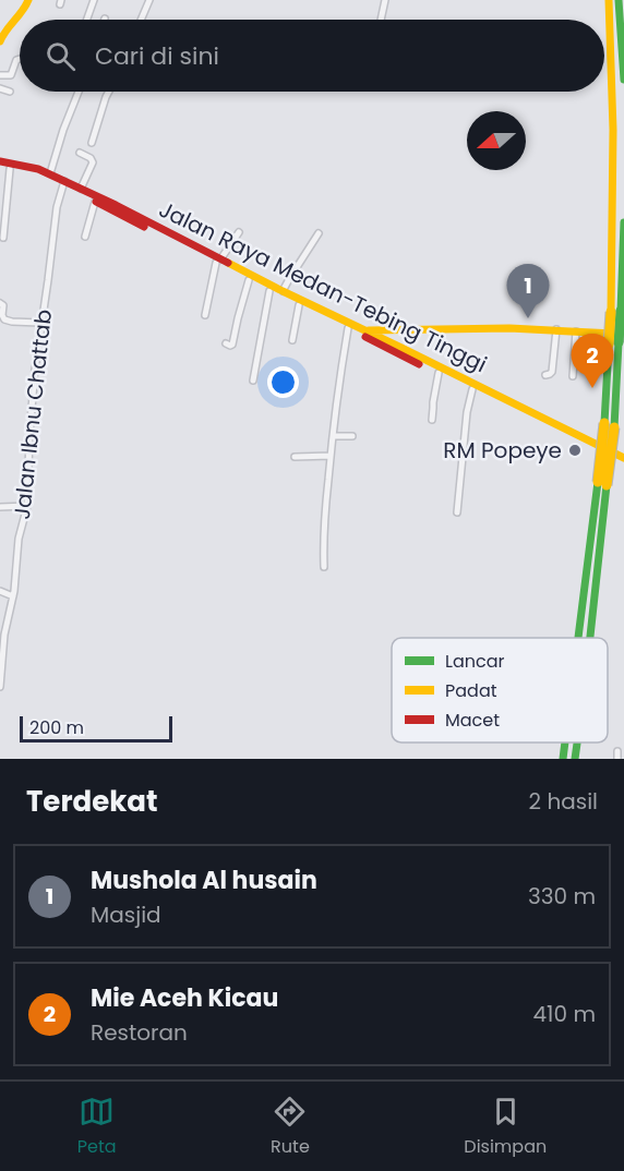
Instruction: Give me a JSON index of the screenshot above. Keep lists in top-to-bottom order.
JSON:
{
  "streets": {
    "main road": ["Jalan Raya Medan-Tebing Tinggi"],
    "street": ["Jalan Ibnu Chattab"]
  },
  "crossings": [
    ["Jalan Raya Medan-Tebing Tinggi", "Jalan Ibnu Chattab"]
  ],
  "places": ["RM Popeye"],
  "legend": ["Lancar", "Padat", "Macet"],
  "scale_bar": "200 m",
  "north": "left",
  "page": {
    "search": "Cari di sini",
    "pins": ["1", "2"],
    "scale": "200 m",
    "heading": ["Terdekat", "2 hasil"],
    "list": [
      {
        "mark": "1",
        "name": "Mushola Al husain",
        "note": "Masjid",
        "value": "330 m"
      },
      {
        "mark": "2",
        "name": "Mie Aceh Kicau",
        "note": "Restoran",
        "value": "410 m"
      }
    ],
    "nav": ["Peta", "Rute", "Disimpan"]
  }
}
